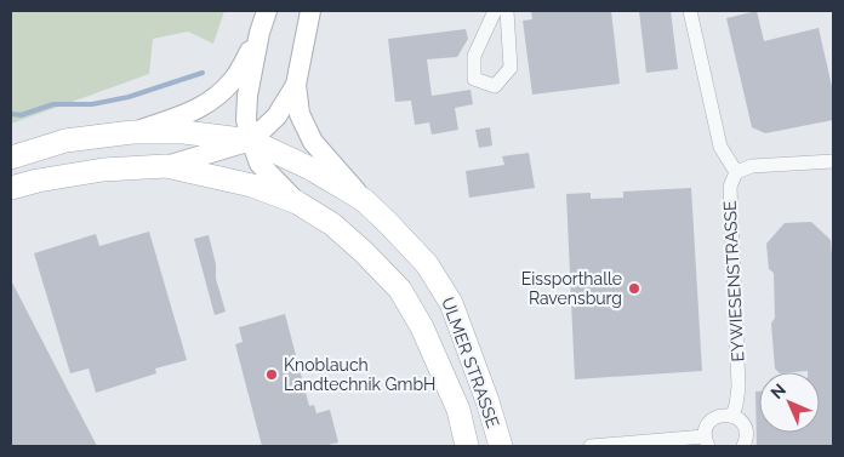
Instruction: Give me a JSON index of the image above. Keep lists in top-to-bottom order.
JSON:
{
  "streets": {
    "main road": ["ULMER STRASSE"],
    "street": ["EYWIESENSTRASSE"]
  },
  "places": ["Eissporthalle Ravensburg", "Knoblauch Landtechnik GmbH"],
  "north": "top left"
}
